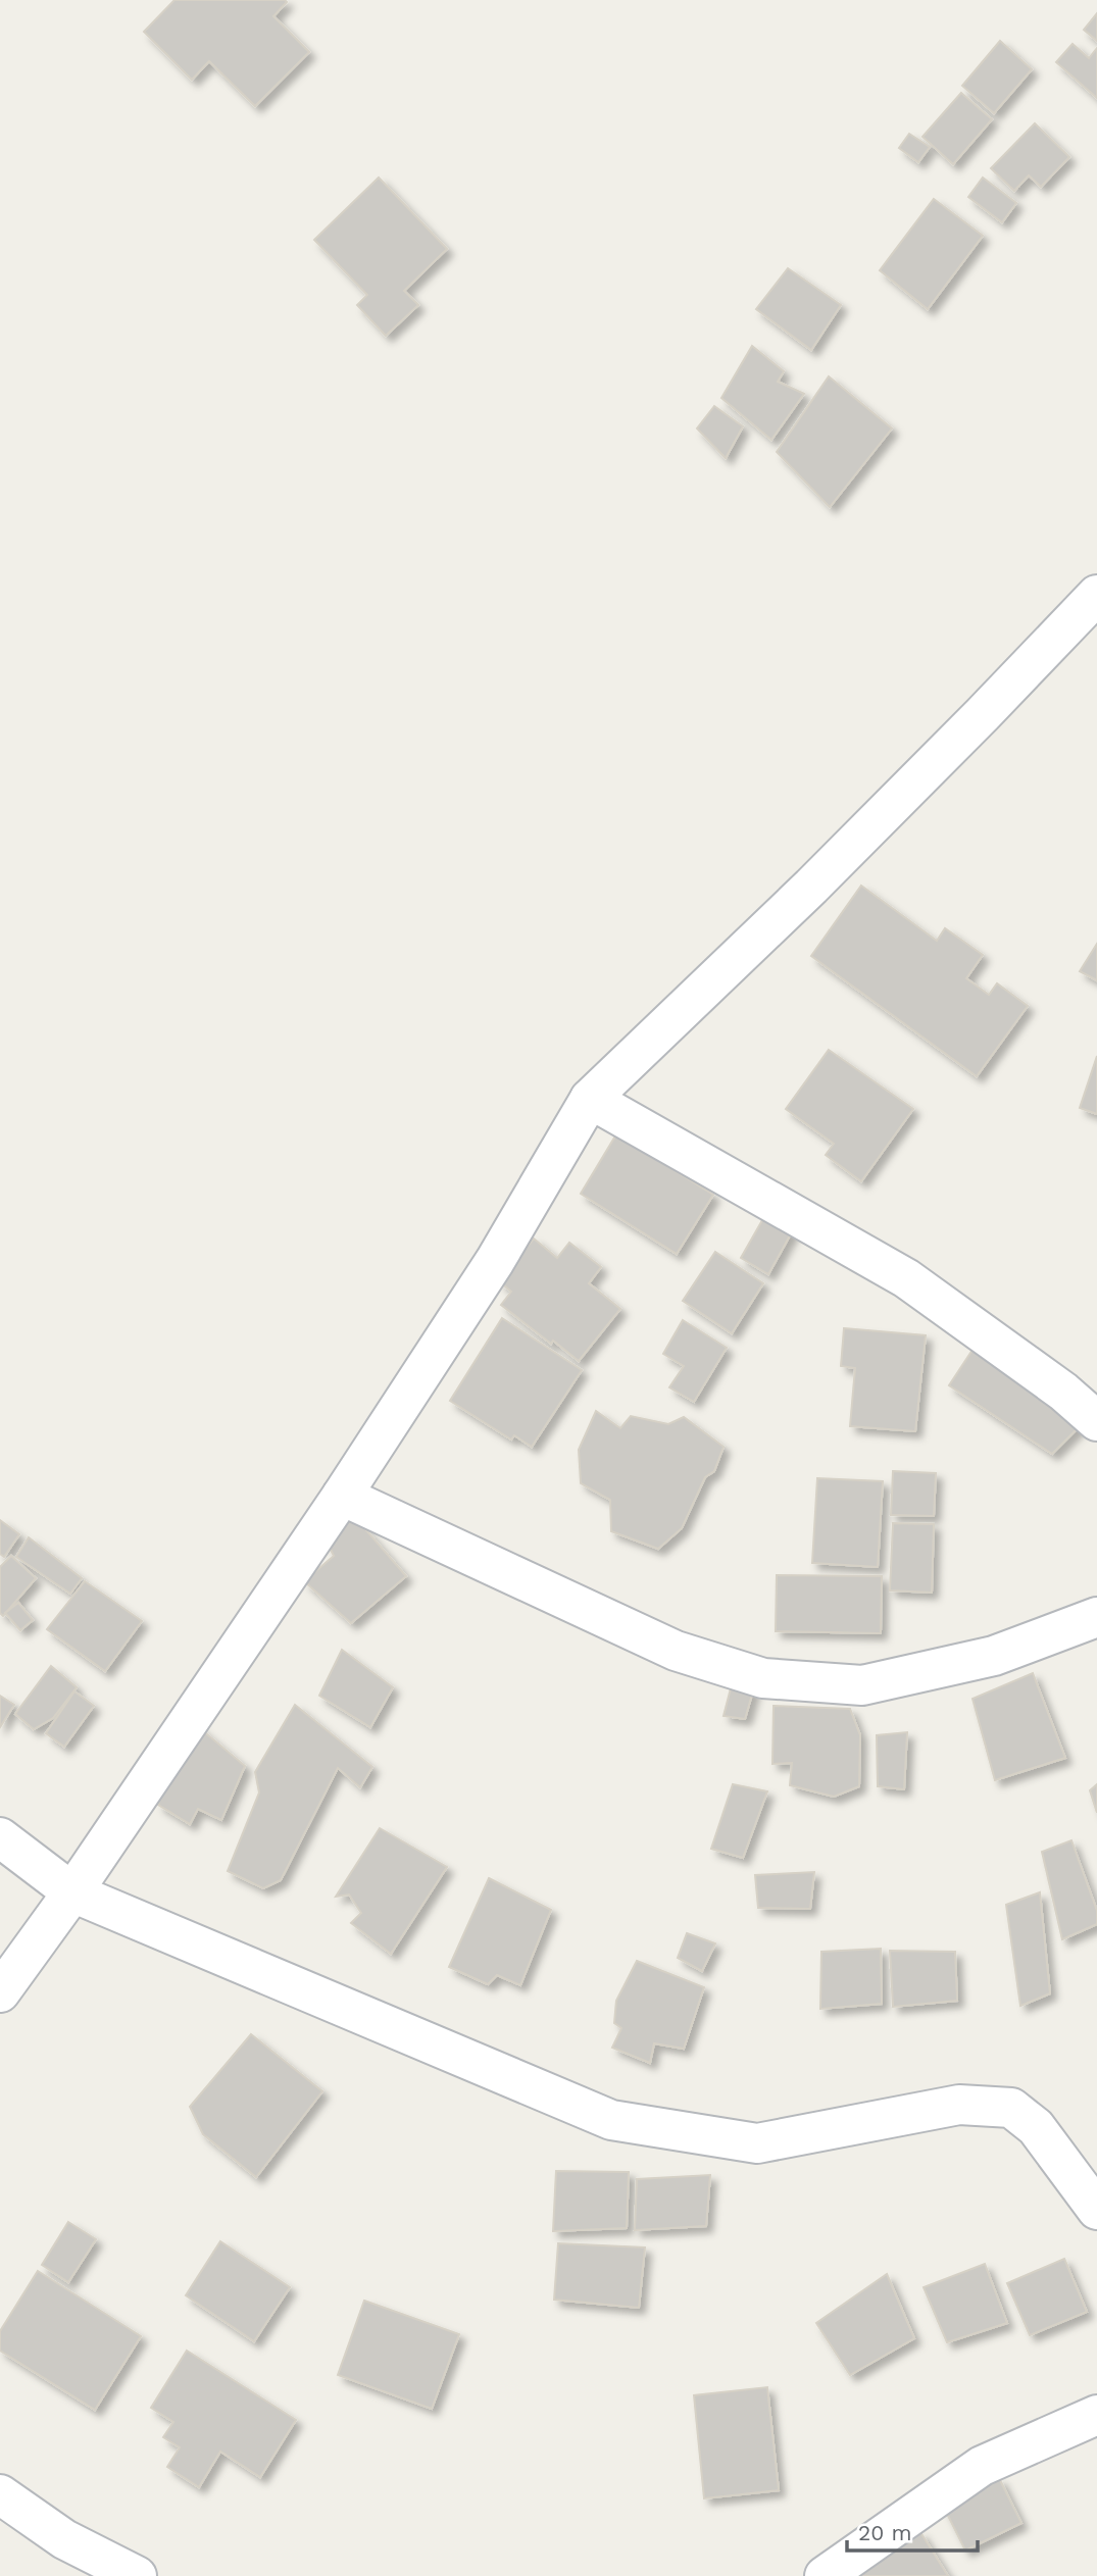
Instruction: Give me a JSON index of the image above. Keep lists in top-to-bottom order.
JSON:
{
  "scale_bar": "20 m"
}
